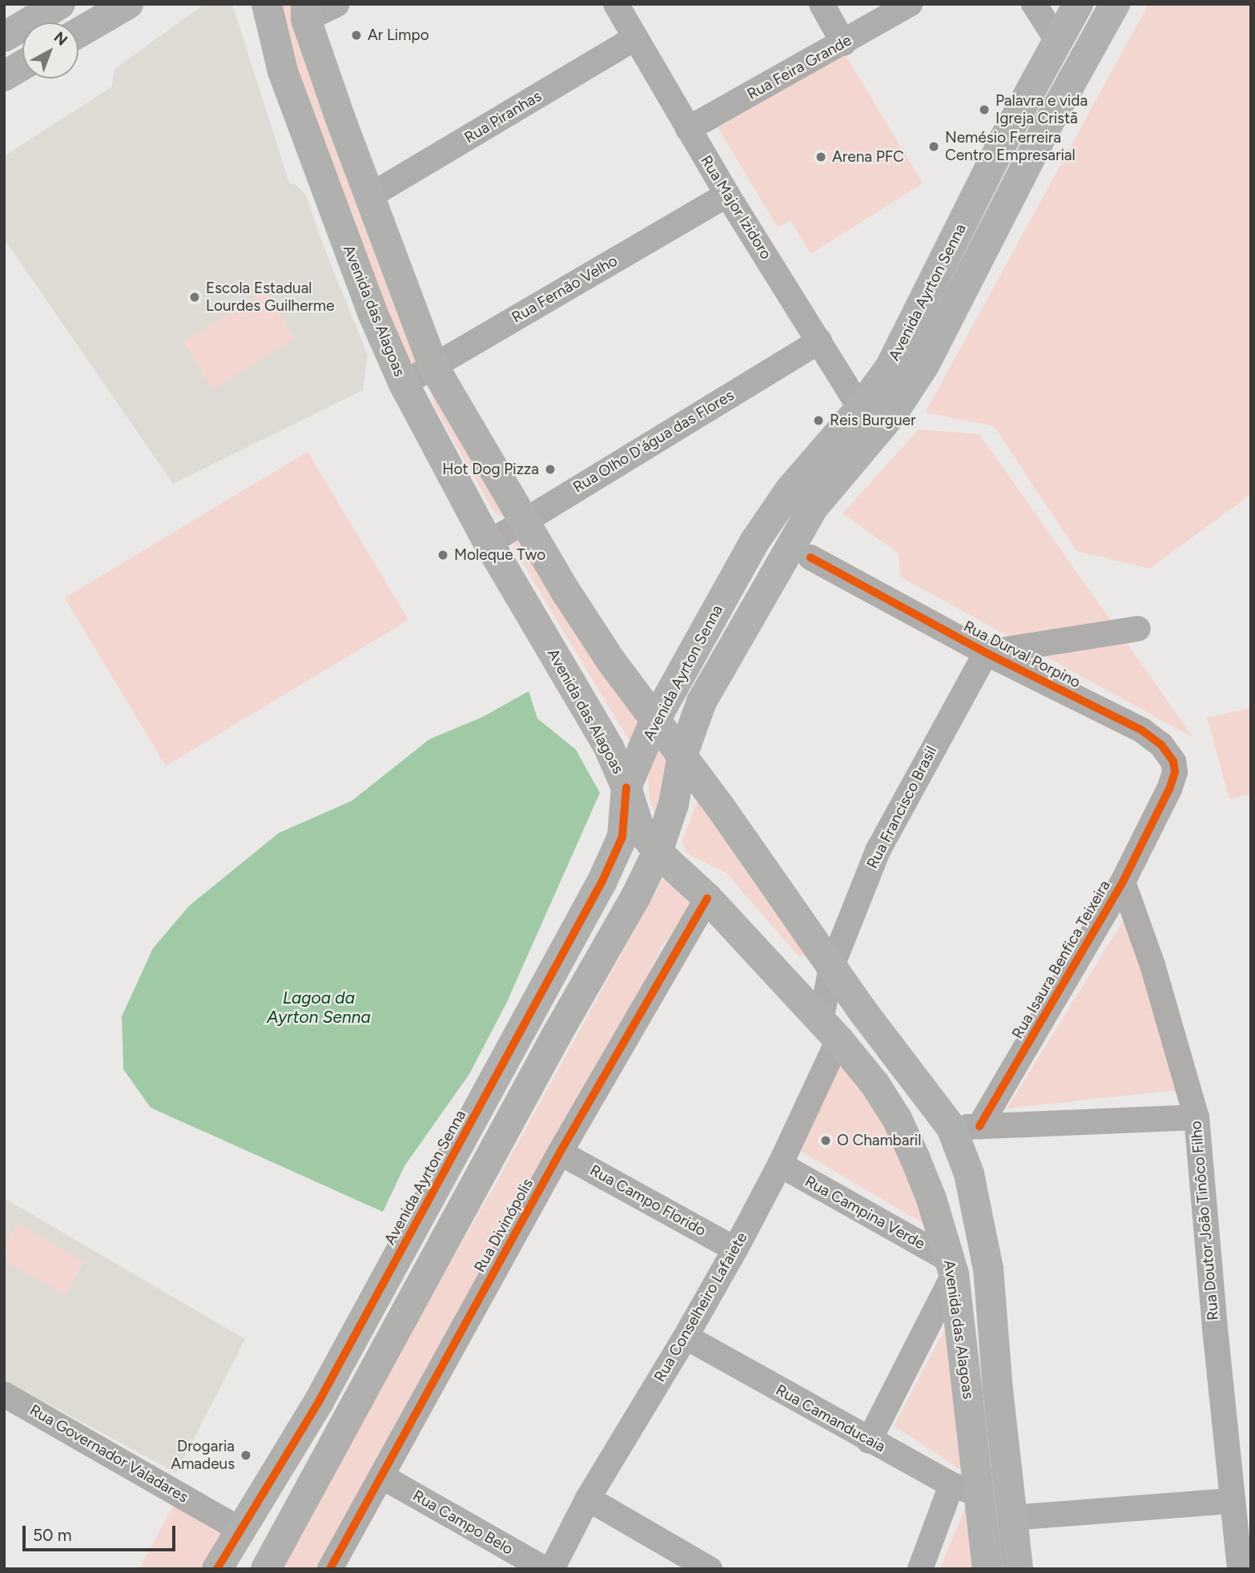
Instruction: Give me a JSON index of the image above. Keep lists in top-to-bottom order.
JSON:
{
  "streets": {
    "main road": ["Avenida Ayrton Senna", "Avenida das Alagoas"],
    "street": [
      "Rua Feira Grande",
      "Rua Piranhas",
      "Rua Major Izidoro",
      "Rua Fernão Velho",
      "Rua Olho D'água das Flores",
      "Rua Durval Porpino",
      "Rua Francisco Brasil",
      "Rua Isaura Benfica Teixeira",
      "Rua Campo Florido",
      "Rua Campina Verde",
      "Rua Doutor João Tinôco Filho",
      "Rua Divinópolis",
      "Rua Conselheiro Lafaiete",
      "Rua Camanducaia",
      "Rua Governador Valadares",
      "Rua Campo Belo"
    ]
  },
  "crossings": [
    ["Rua Feira Grande", "Rua Major Izidoro"],
    ["Rua Piranhas", "Rua Major Izidoro"],
    ["Rua Piranhas", "Avenida das Alagoas"],
    ["Rua Major Izidoro", "Rua Fernão Velho"],
    ["Rua Major Izidoro", "Avenida Ayrton Senna"],
    ["Rua Major Izidoro", "Rua Olho D'água das Flores"],
    ["Rua Fernão Velho", "Avenida das Alagoas"],
    ["Avenida Ayrton Senna", "Avenida das Alagoas"],
    ["Avenida Ayrton Senna", "Rua Governador Valadares"],
    ["Avenida das Alagoas", "Rua Olho D'água das Flores"],
    ["Avenida das Alagoas", "Rua Francisco Brasil"],
    ["Avenida das Alagoas", "Rua Isaura Benfica Teixeira"],
    ["Avenida das Alagoas", "Rua Campina Verde"],
    ["Avenida das Alagoas", "Rua Divinópolis"],
    ["Avenida das Alagoas", "Rua Conselheiro Lafaiete"],
    ["Avenida das Alagoas", "Rua Camanducaia"],
    ["Rua Durval Porpino", "Rua Francisco Brasil"],
    ["Rua Durval Porpino", "Rua Isaura Benfica Teixeira"],
    ["Rua Francisco Brasil", "Rua Conselheiro Lafaiete"],
    ["Rua Isaura Benfica Teixeira", "Rua Doutor João Tinôco Filho"],
    ["Rua Campo Florido", "Rua Divinópolis"],
    ["Rua Campo Florido", "Rua Conselheiro Lafaiete"],
    ["Rua Campina Verde", "Rua Conselheiro Lafaiete"],
    ["Rua Divinópolis", "Rua Campo Belo"],
    ["Rua Conselheiro Lafaiete", "Rua Camanducaia"]
  ],
  "water": ["Lagoa da Ayrton Senna"],
  "places": [
    "Ar Limpo",
    "Palavra e vida Igreja Cristã",
    "Nemésio Ferreira Centro Empresarial",
    "Arena PFC",
    "Escola Estadual Lourdes Guilherme",
    "Reis Burguer",
    "Hot Dog Pizza",
    "Moleque Two",
    "O Chambaril",
    "Drogaria Amadeus"
  ],
  "scale_bar": "50 m",
  "north": "top right"
}
